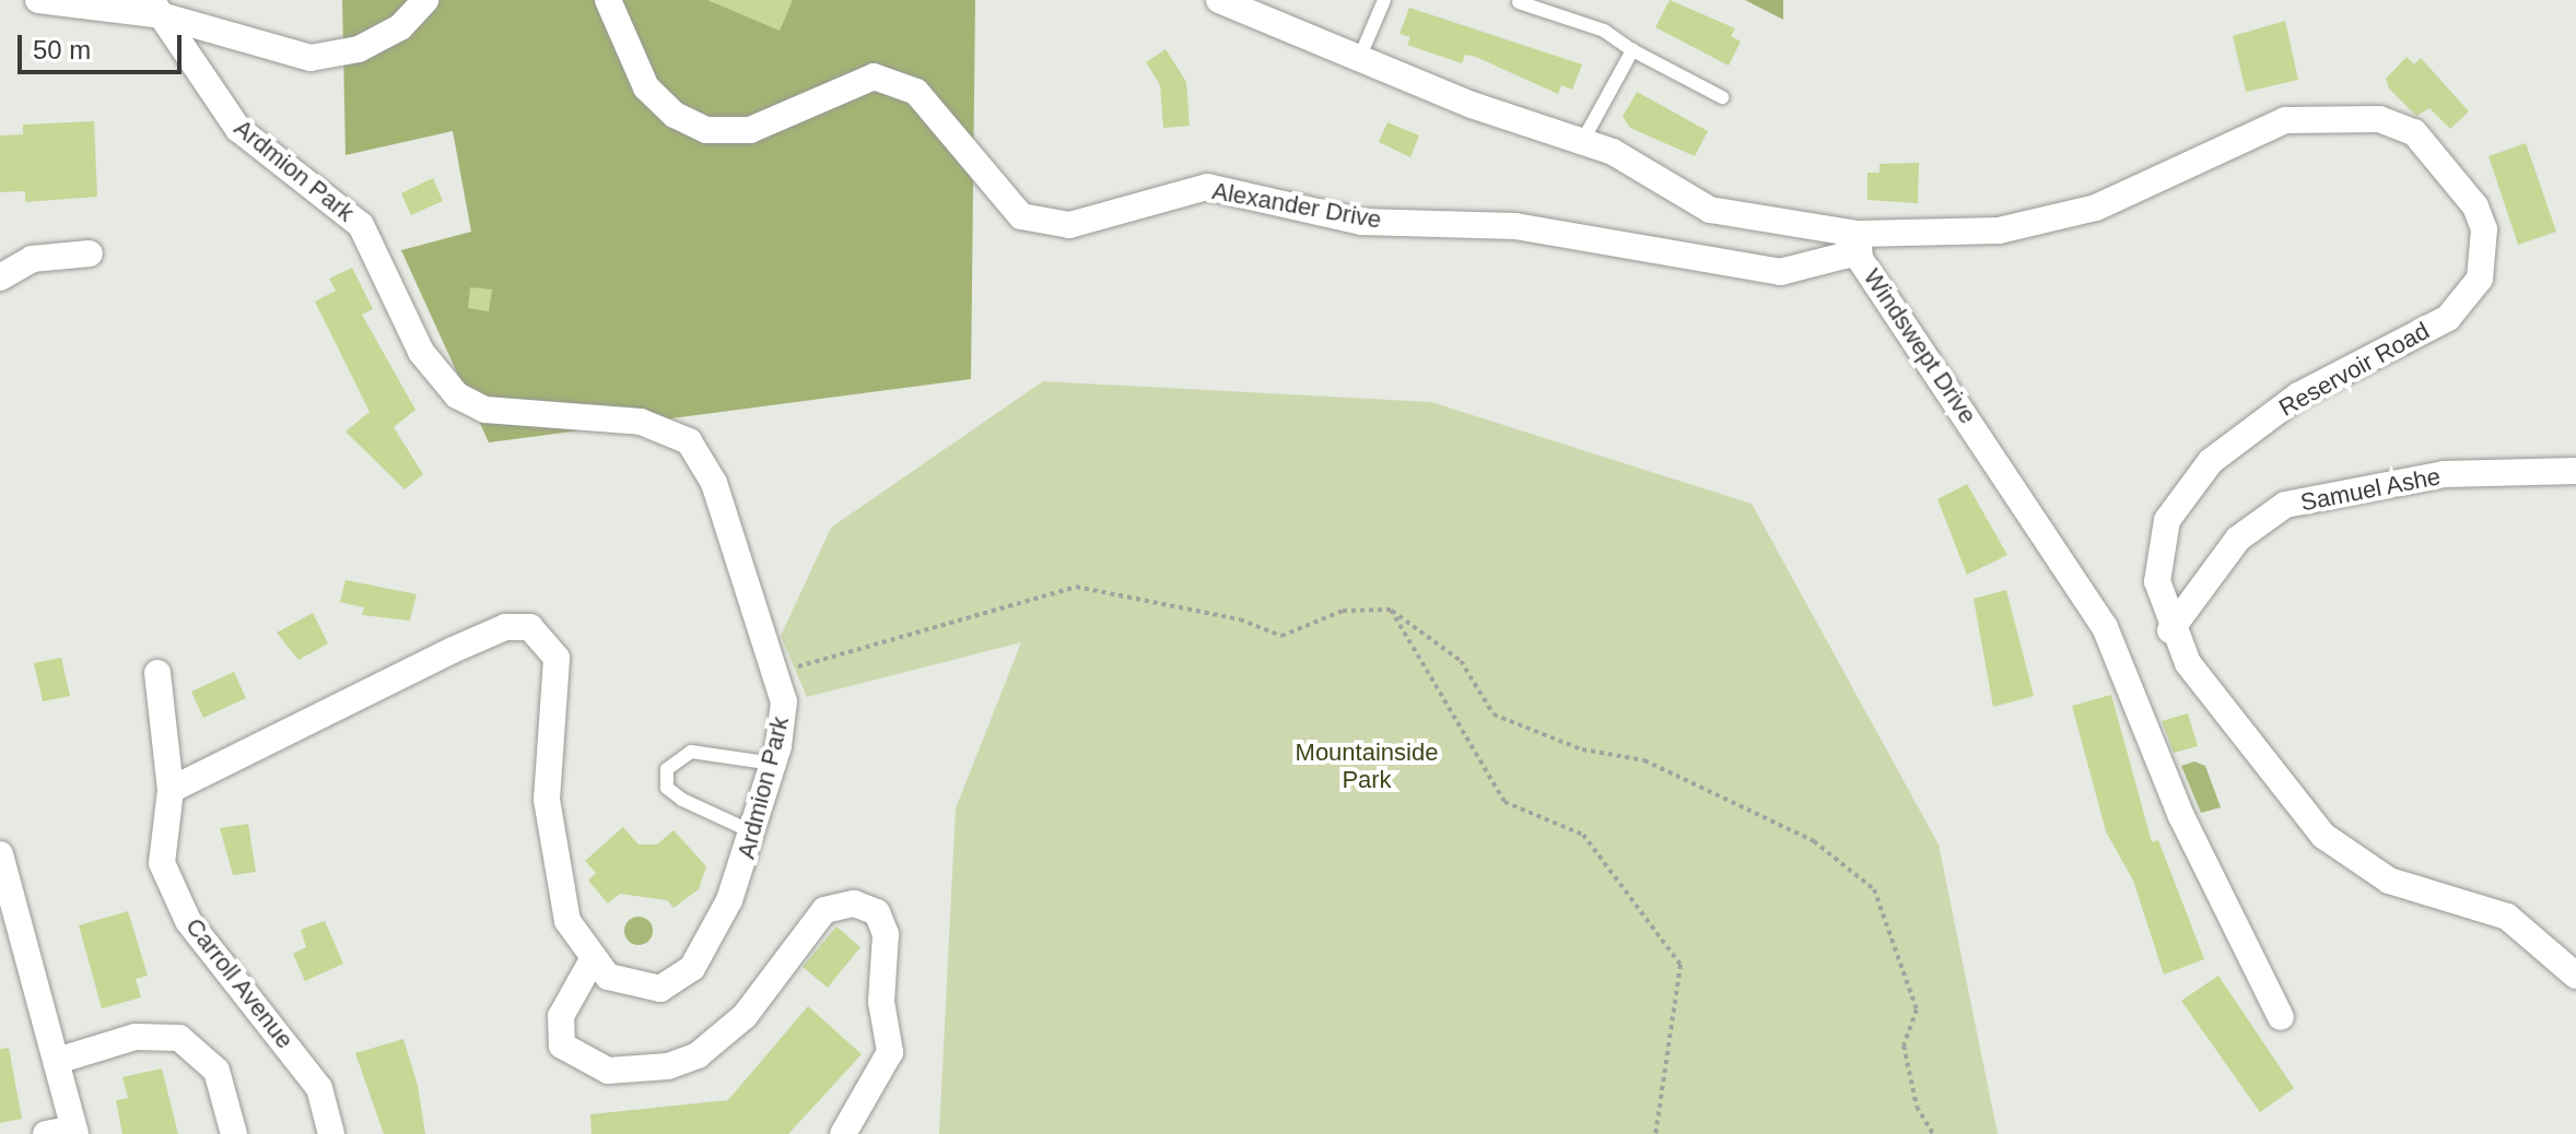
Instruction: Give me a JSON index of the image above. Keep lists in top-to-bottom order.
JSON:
{
  "streets": {
    "street": [
      "Ardmion Park",
      "Alexander Drive",
      "Windswept Drive",
      "Reservoir Road",
      "Samuel Ashe",
      "Carroll Avenue"
    ]
  },
  "crossings": [
    ["Ardmion Park", "Carroll Avenue"],
    ["Alexander Drive", "Windswept Drive"],
    ["Alexander Drive", "Reservoir Road"],
    ["Windswept Drive", "Reservoir Road"],
    ["Reservoir Road", "Samuel Ashe"]
  ],
  "parks": ["Mountainside Park"],
  "scale_bar": "50 m"
}
